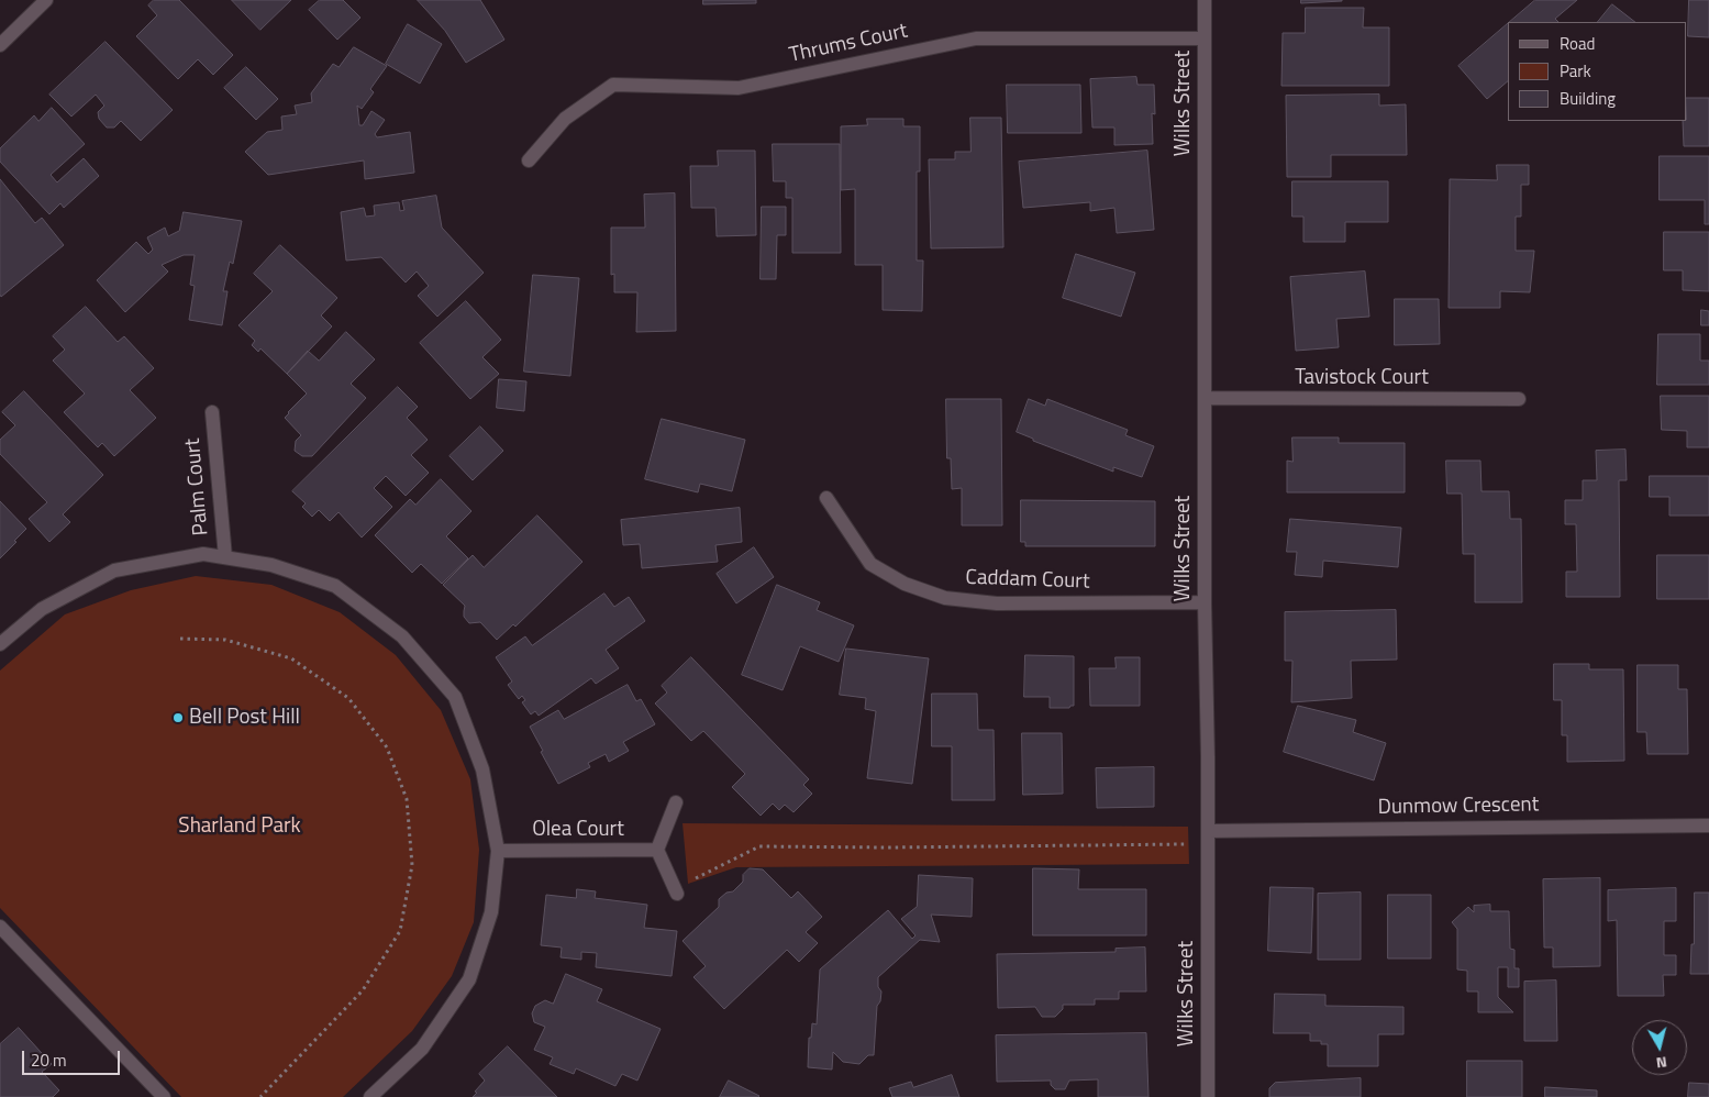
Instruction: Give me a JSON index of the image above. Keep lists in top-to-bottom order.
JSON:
{
  "streets": {
    "street": [
      "Thrums Court",
      "Wilks Street",
      "Tavistock Court",
      "Palm Court",
      "Caddam Court",
      "Dunmow Crescent",
      "Olea Court"
    ]
  },
  "crossings": [
    ["Thrums Court", "Wilks Street"],
    ["Wilks Street", "Tavistock Court"],
    ["Wilks Street", "Caddam Court"],
    ["Wilks Street", "Dunmow Crescent"]
  ],
  "parks": ["Sharland Park"],
  "places": ["Bell Post Hill"],
  "legend": ["Road", "Park", "Building"],
  "scale_bar": "20 m",
  "north": "bottom"
}
